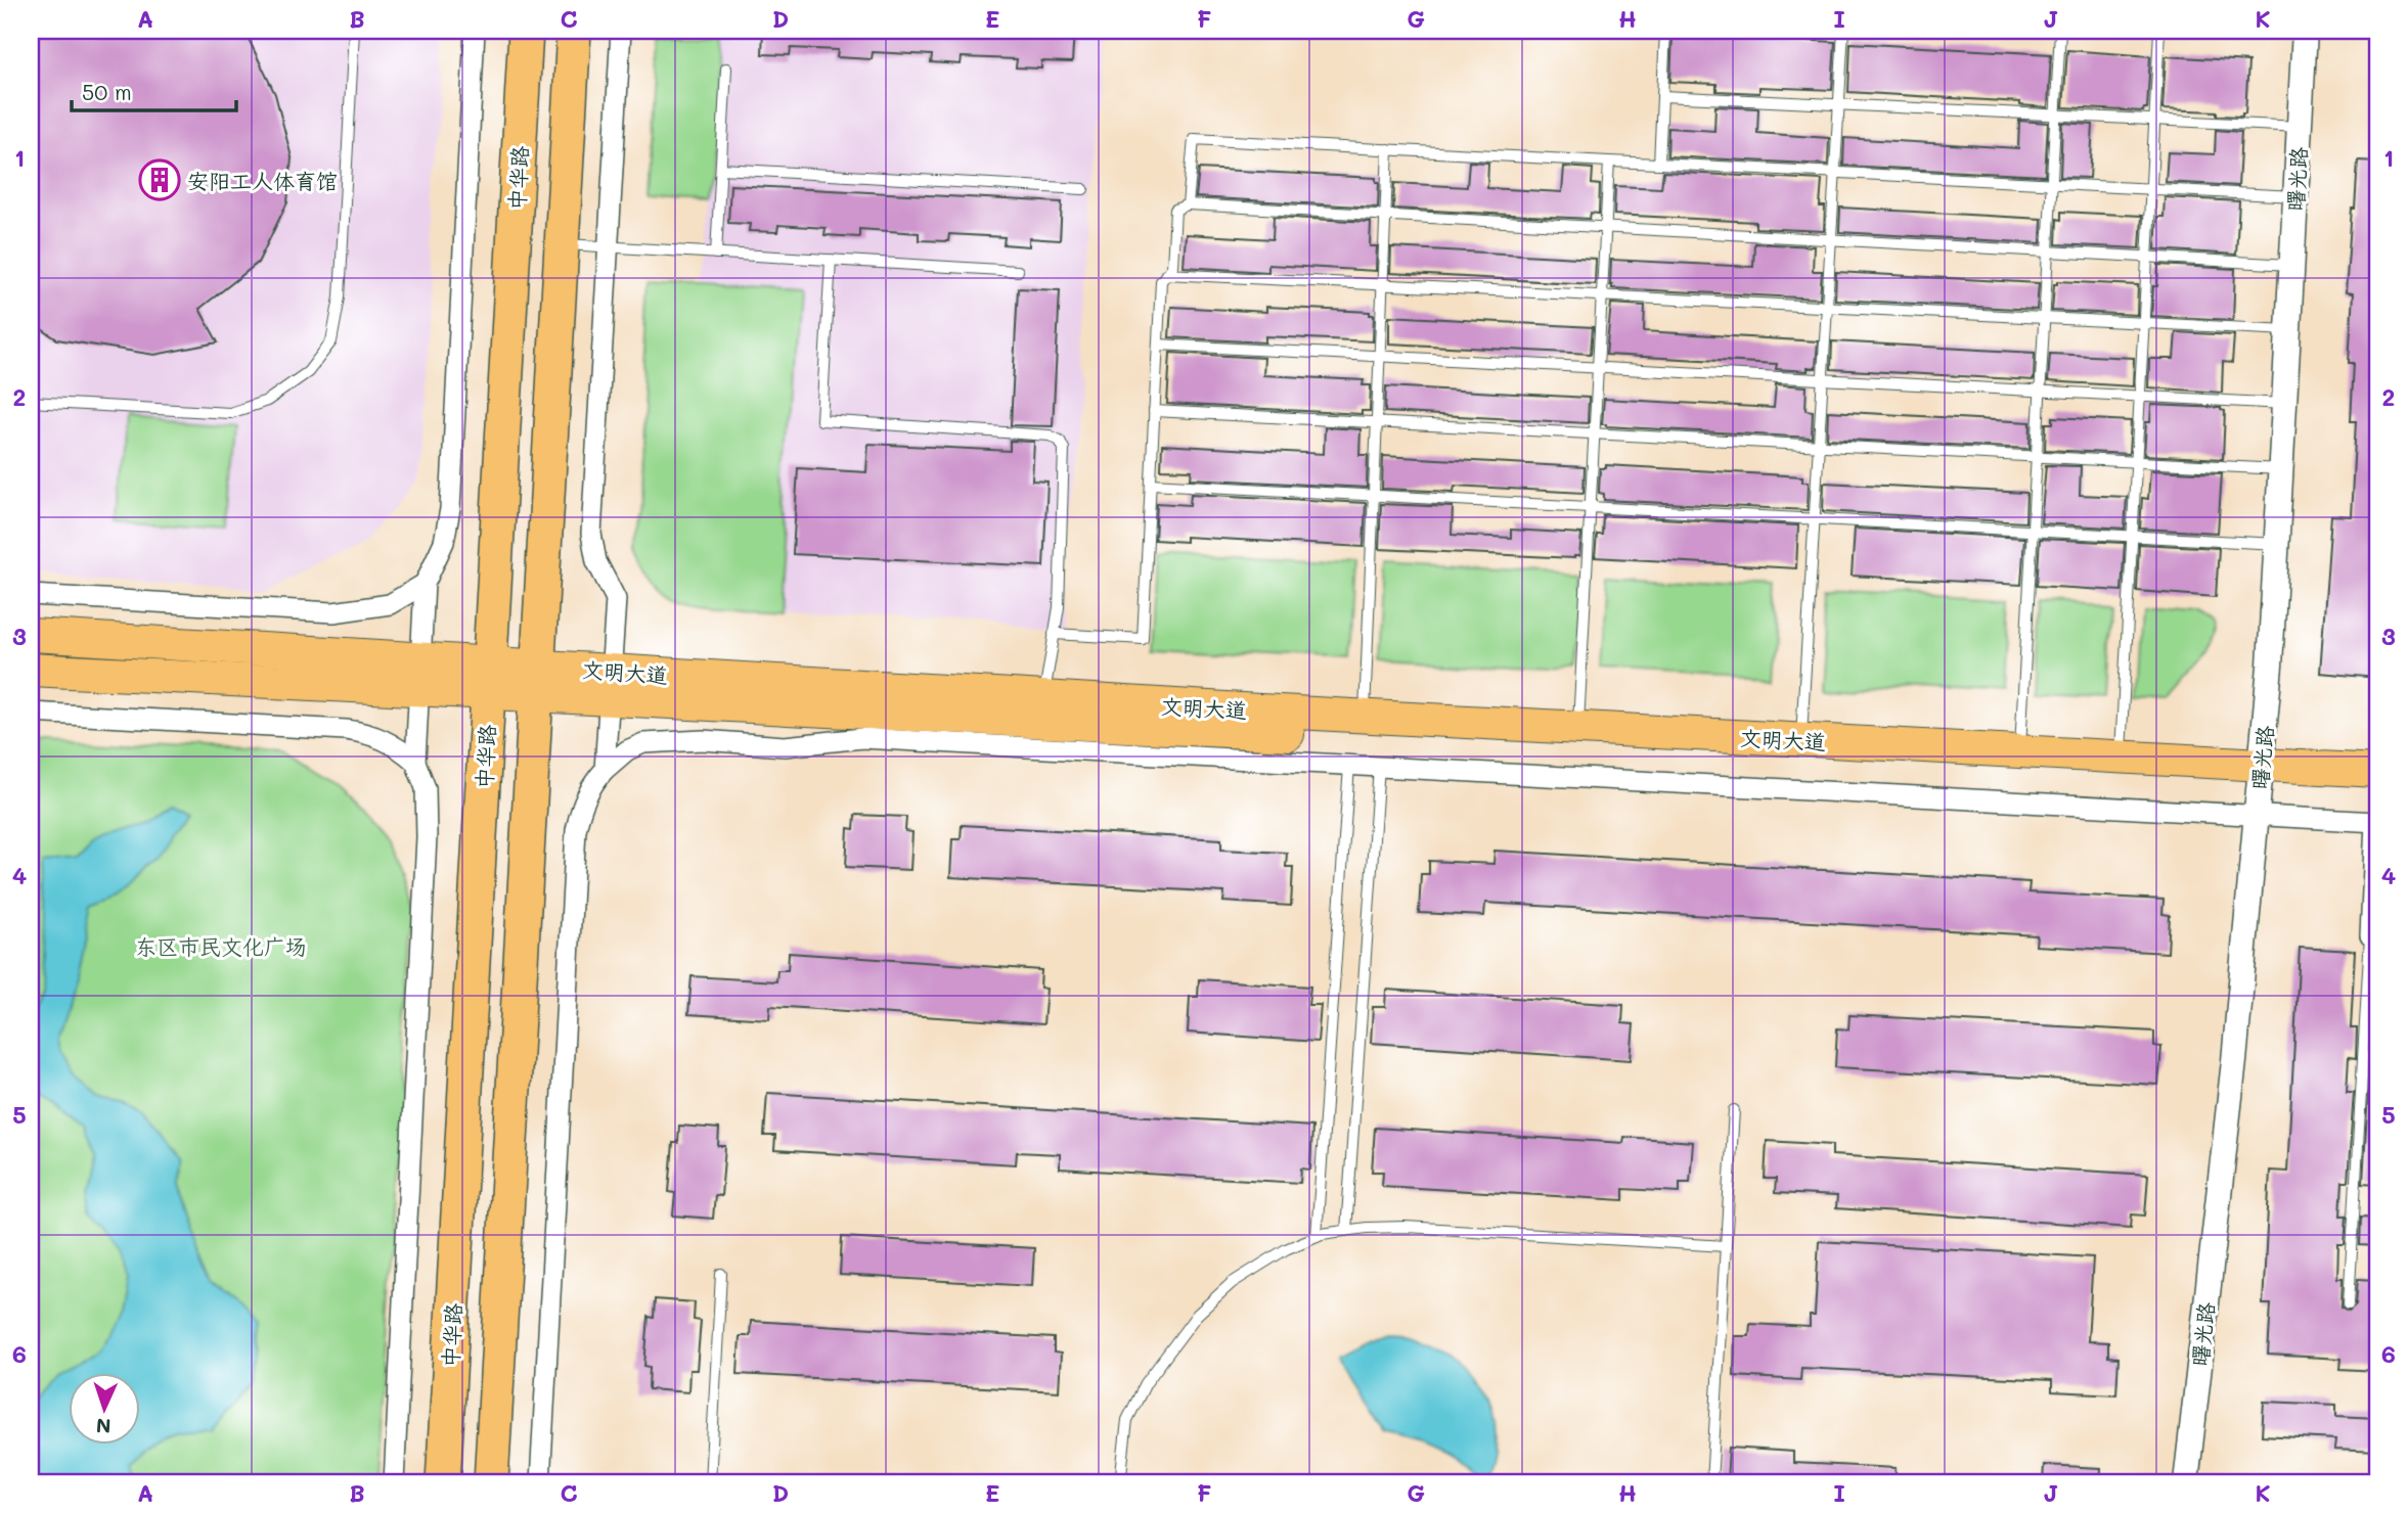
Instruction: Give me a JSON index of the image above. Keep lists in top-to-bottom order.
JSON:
{
  "streets": {
    "highway": ["中华路"],
    "main road": ["文明大道"],
    "street": ["曙光路"]
  },
  "crossings": [
    ["中华路", "文明大道"],
    ["曙光路", "文明大道"]
  ],
  "parks": ["东区市民文化广场"],
  "places": {
    "building": ["安阳工人体育馆"]
  },
  "scale_bar": "50 m",
  "north": "bottom",
  "grid": {
    "columns": [
      "A",
      "B",
      "C",
      "D",
      "E",
      "F",
      "G",
      "H",
      "I",
      "J",
      "K"
    ],
    "rows": [
      "1",
      "2",
      "3",
      "4",
      "5",
      "6"
    ]
  }
}
